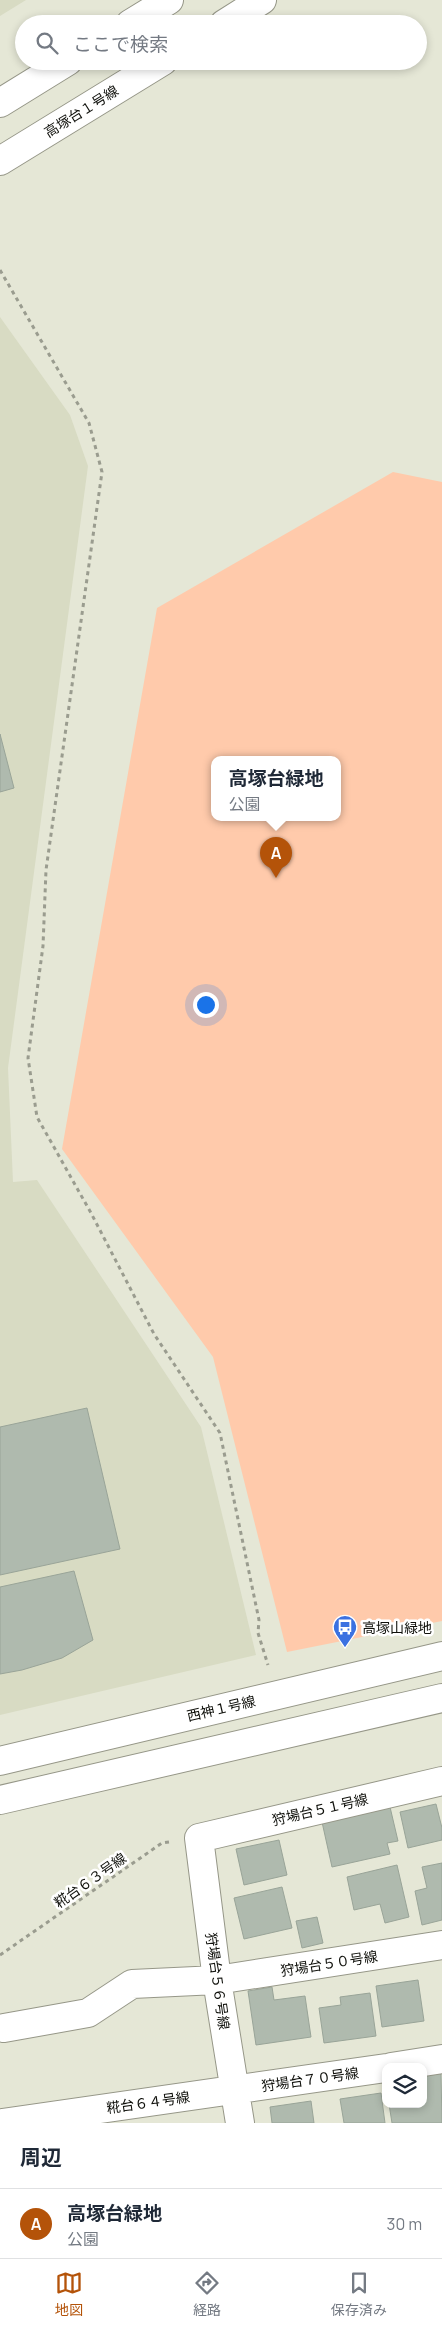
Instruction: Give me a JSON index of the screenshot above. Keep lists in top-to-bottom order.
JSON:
{
  "streets": {
    "street": [
      "高塚台１号線",
      "西神１号線",
      "狩場台５１号線",
      "狩場台５０号線",
      "狩場台５６号線",
      "狩場台７０号線",
      "糀台６４号線"
    ],
    "path": ["糀台６３号線"]
  },
  "crossings": [
    ["狩場台５１号線", "糀台６３号線"],
    ["狩場台５１号線", "狩場台５６号線"],
    ["糀台６３号線", "狩場台５６号線"],
    ["狩場台５０号線", "狩場台５６号線"],
    ["狩場台５６号線", "狩場台７０号線"],
    ["狩場台５６号線", "糀台６４号線"],
    ["狩場台７０号線", "糀台６４号線"]
  ],
  "places": {
    "bus stop": ["高塚山緑地"]
  },
  "page": {
    "search": "ここで検索",
    "popup": ["高塚台緑地", "公園"],
    "pins": "A",
    "heading": "周辺",
    "list": [
      {
        "mark": "A",
        "name": "高塚台緑地",
        "note": "公園",
        "value": "30 m"
      }
    ],
    "nav": ["地図", "経路", "保存済み"]
  }
}
